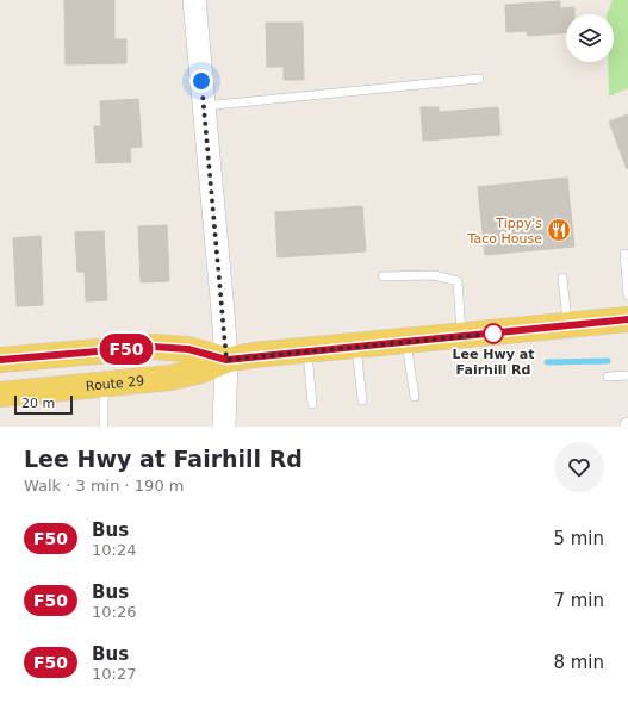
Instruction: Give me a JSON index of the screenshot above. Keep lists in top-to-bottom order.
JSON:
{
  "streets": {
    "main road": ["Route 29"]
  },
  "places": {
    "restaurant": ["Tippy's Taco House"],
    "other": ["Lee Hwy at Fairhill Rd"]
  },
  "lines": ["bus line F50"],
  "scale_bar": "20 m",
  "page": {
    "on_map": "F50",
    "scale": "20 m",
    "heading": ["Lee Hwy at Fairhill Rd", "Walk · 3 min · 190 m"],
    "list": [
      {
        "mark": "F50",
        "name": "Bus",
        "note": "10:24",
        "value": "5 min"
      },
      {
        "mark": "F50",
        "name": "Bus",
        "note": "10:26",
        "value": "7 min"
      },
      {
        "mark": "F50",
        "name": "Bus",
        "note": "10:27",
        "value": "8 min"
      }
    ]
  }
}
